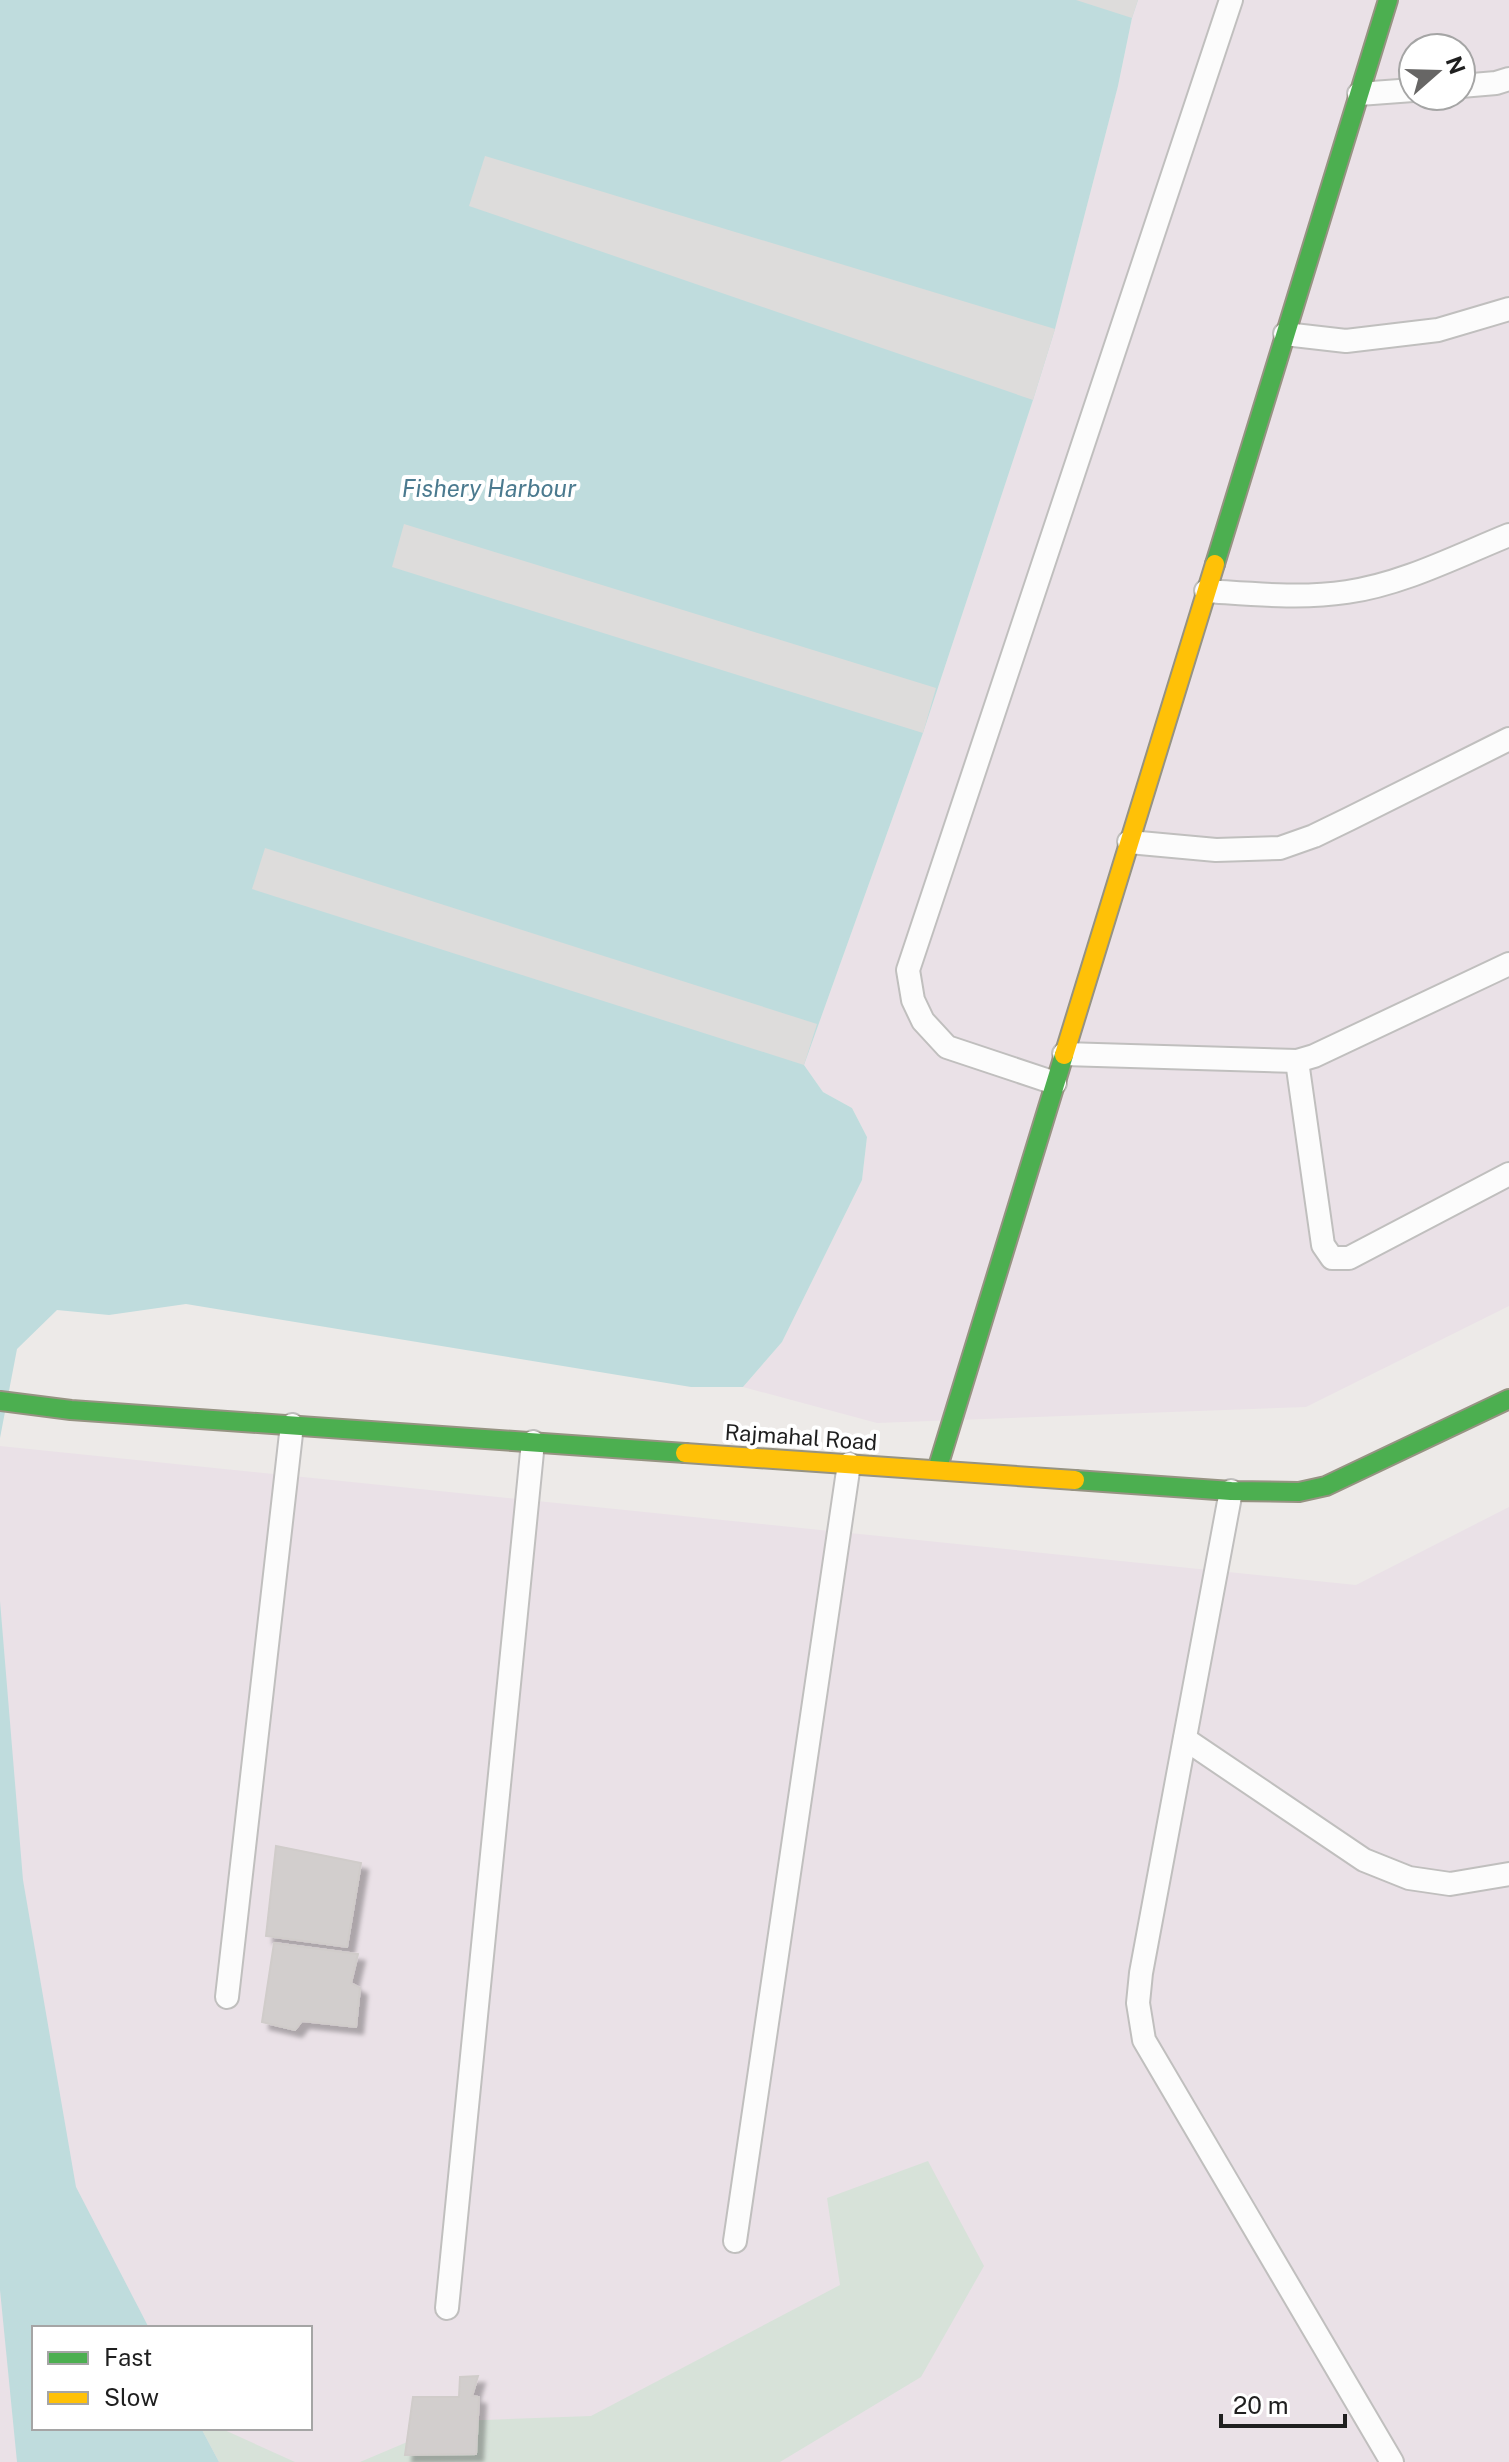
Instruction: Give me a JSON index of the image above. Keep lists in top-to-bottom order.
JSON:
{
  "streets": {
    "street": ["Rajmahal Road"]
  },
  "water": ["Fishery Harbour"],
  "legend": ["Fast", "Slow"],
  "scale_bar": "20 m",
  "north": "right"
}
